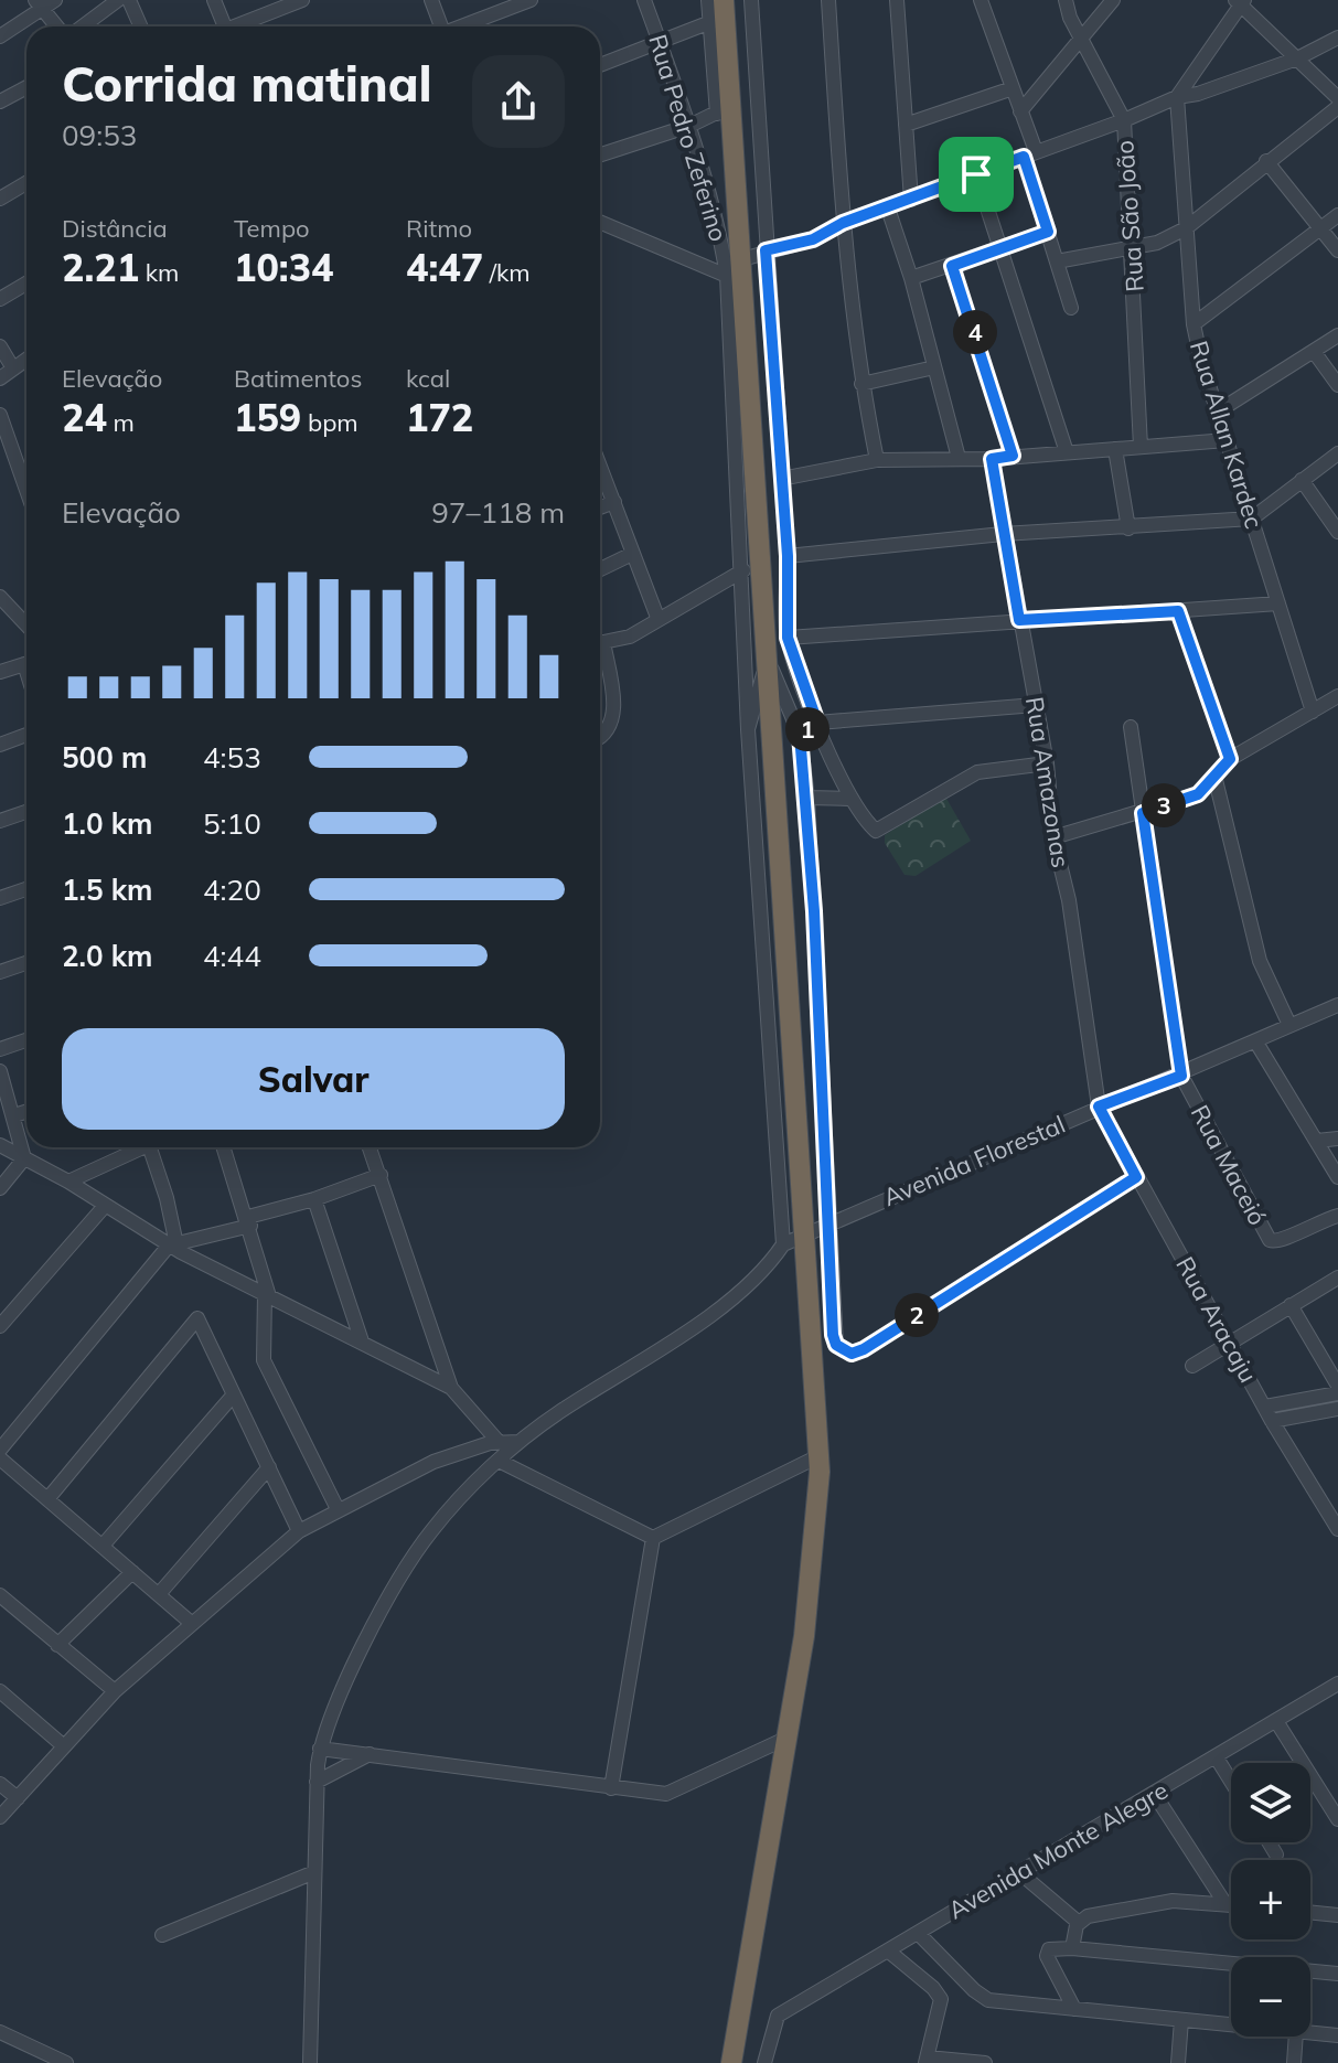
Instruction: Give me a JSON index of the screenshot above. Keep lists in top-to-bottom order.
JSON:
{
  "streets": {
    "street": [
      "Rua Pedro Zeferino",
      "Rua São João",
      "Rua Allan Kardec",
      "Rua Amazonas",
      "Avenida Florestal",
      "Rua Maceió",
      "Rua Aracaju",
      "Avenida Monte Alegre"
    ]
  },
  "crossings": [
    ["Rua Pedro Zeferino", "Avenida Florestal"],
    ["Rua Amazonas", "Avenida Florestal"],
    ["Rua Amazonas", "Rua Aracaju"],
    ["Avenida Florestal", "Rua Maceió"],
    ["Avenida Florestal", "Rua Aracaju"]
  ],
  "page": {
    "heading": ["Corrida matinal", "09:53"],
    "stats": [
      ["Distância", "2.21 km"],
      ["Tempo", "10:34"],
      ["Ritmo", "4:47 /km"],
      ["Elevação", "24 m"],
      ["Batimentos", "159 bpm"],
      ["kcal", "172"]
    ],
    "pins": [
      "4",
      "1",
      "3",
      "2"
    ],
    "chart": ["Elevação", "97–118 m"],
    "list": [
      {
        "name": "500 m",
        "note": "4:53"
      },
      {
        "name": "1.0 km",
        "note": "5:10"
      },
      {
        "name": "1.5 km",
        "note": "4:20"
      },
      {
        "name": "2.0 km",
        "note": "4:44"
      }
    ],
    "buttons": "Salvar",
    "map_buttons": ["+", "−"]
  }
}
